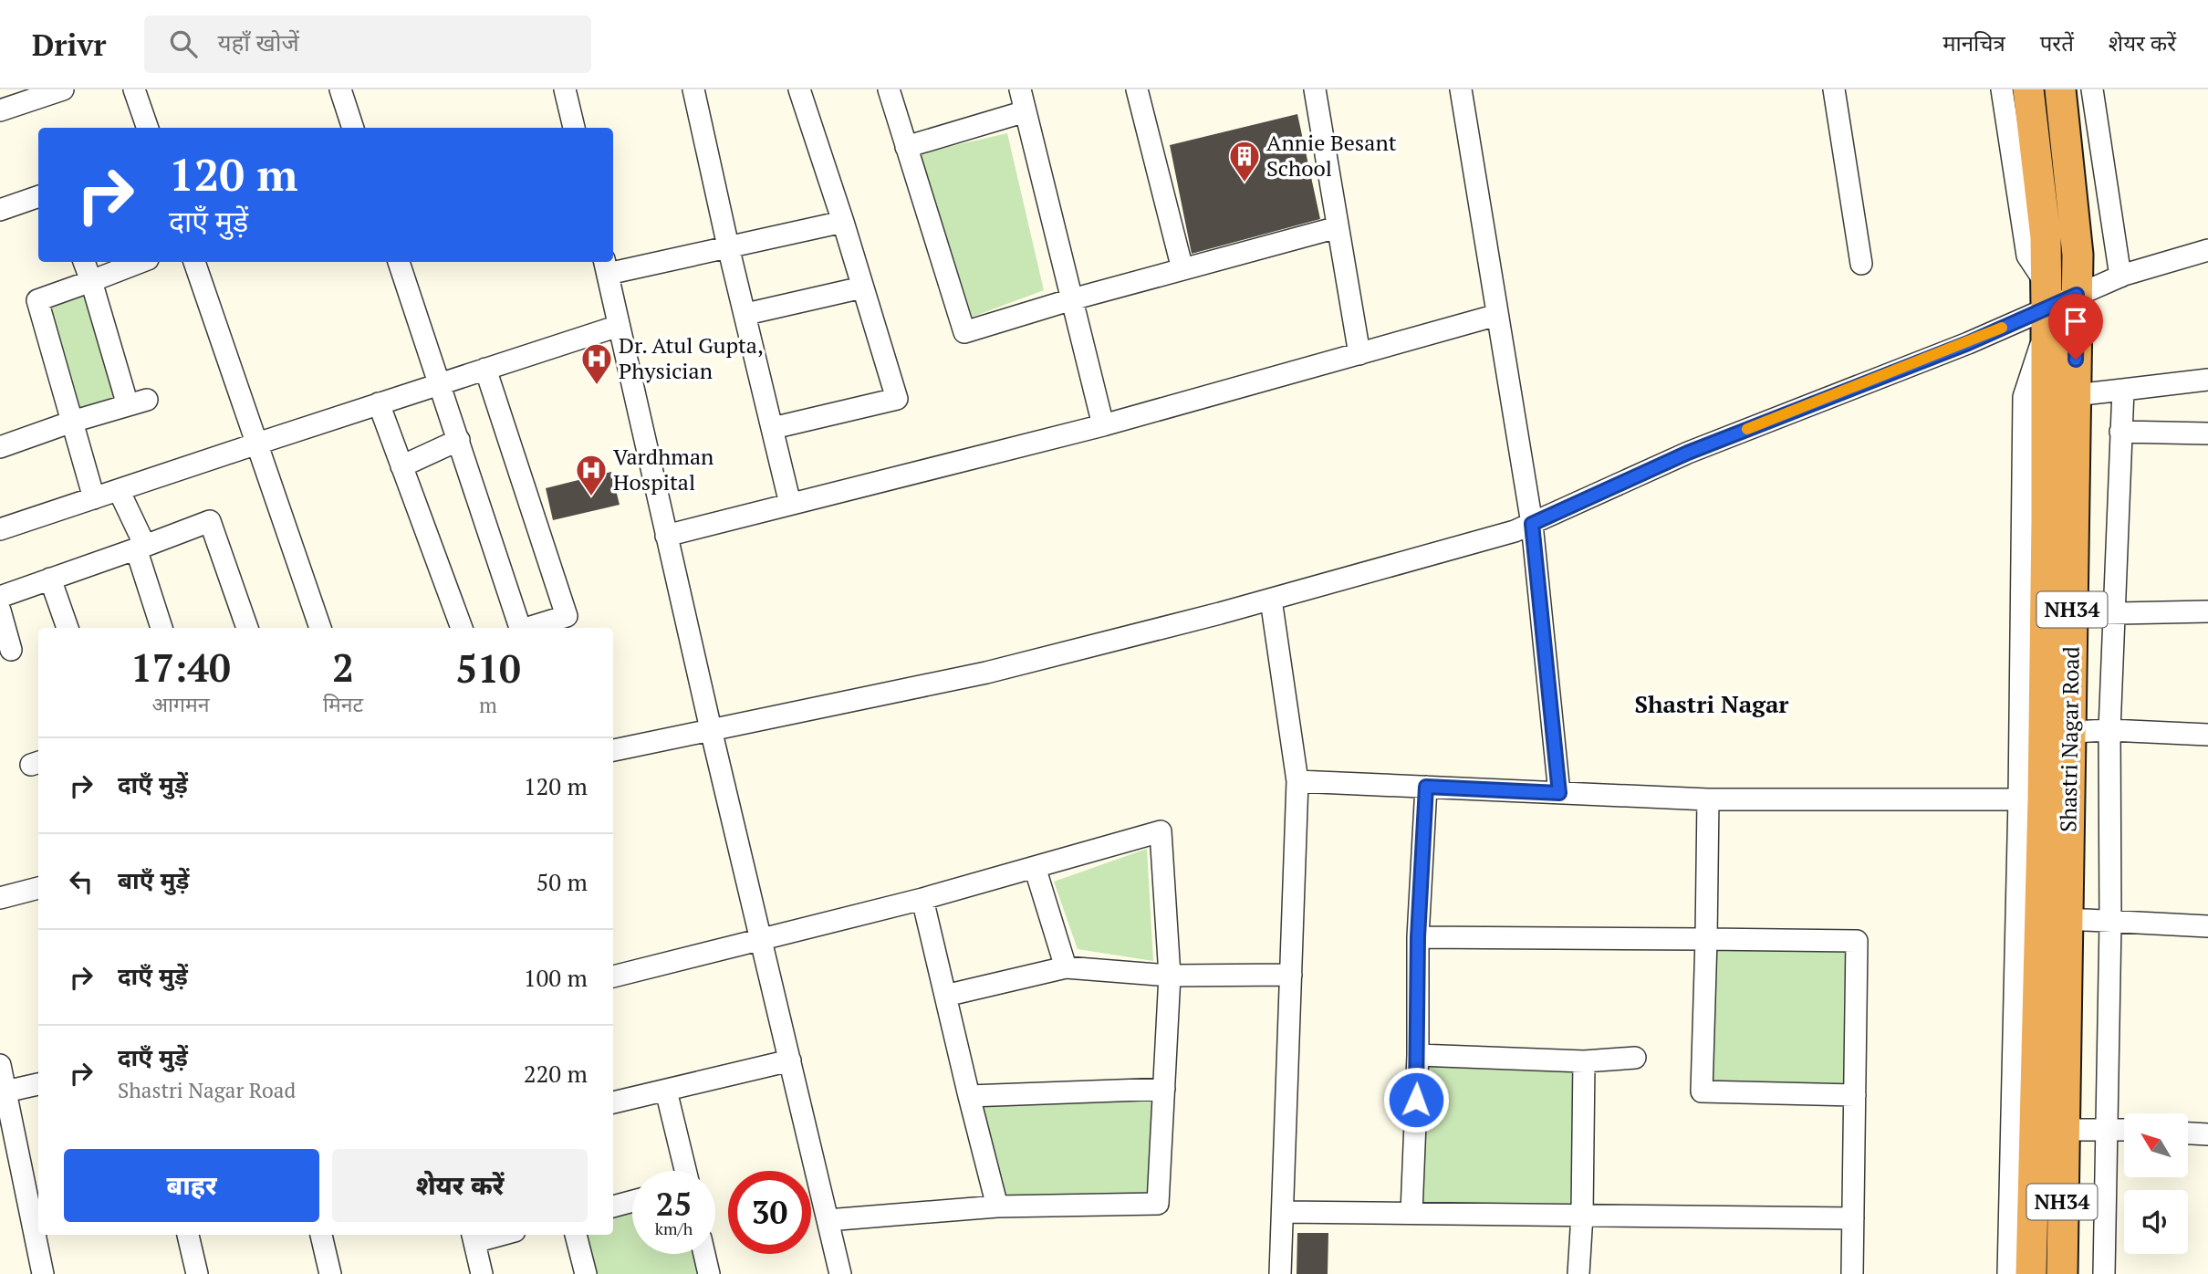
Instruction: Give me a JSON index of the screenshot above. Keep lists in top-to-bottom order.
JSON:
{
  "streets": {
    "highway": ["NH34", "Shastri Nagar Road"]
  },
  "crossings": [
    ["NH34", "Shastri Nagar Road"]
  ],
  "districts": ["Shastri Nagar"],
  "places": {
    "building": ["Annie Besant School"],
    "hospital": ["Dr. Atul Gupta, Physician", "Vardhman Hospital"]
  },
  "north": "top left",
  "page": {
    "header": "Drivr",
    "search": "यहाँ खोजें",
    "nav": ["मानचित्र", "परतें", "शेयर करें"],
    "turn": ["120 m", "दाएँ मुड़ें"],
    "eta": [
      "17:40",
      "आगमन",
      "2",
      "मिनट",
      "510",
      "m"
    ],
    "list": [
      {
        "name": "दाएँ मुड़ें",
        "value": "120 m"
      },
      {
        "name": "बाएँ मुड़ें",
        "value": "50 m"
      },
      {
        "name": "दाएँ मुड़ें",
        "value": "100 m"
      },
      {
        "name": "दाएँ मुड़ें",
        "note": "Shastri Nagar Road",
        "value": "220 m"
      }
    ],
    "buttons": ["बाहर", "शेयर करें"],
    "speed": "25 km/h",
    "limit": "30"
  }
}
